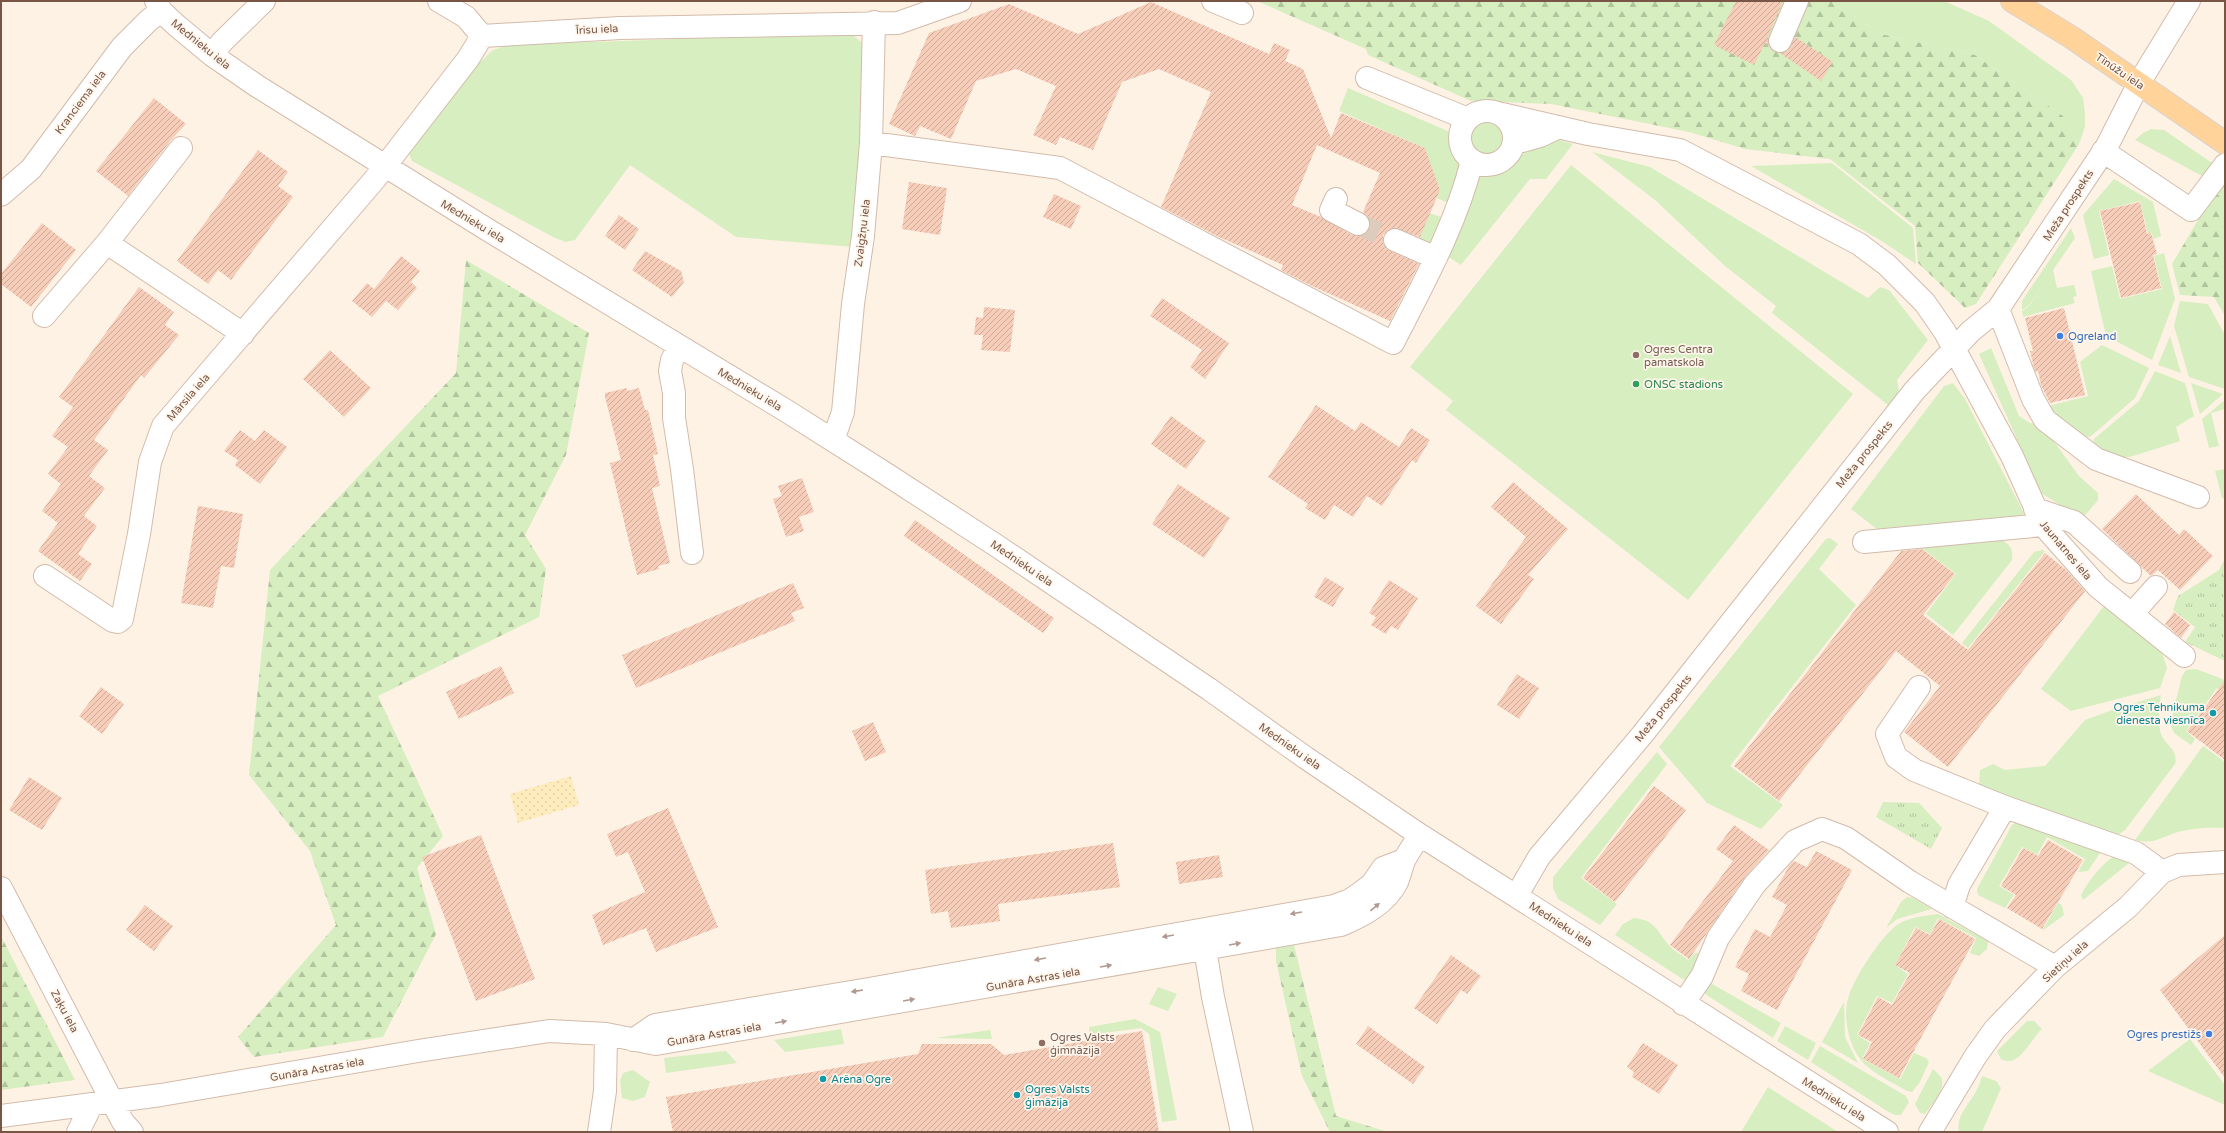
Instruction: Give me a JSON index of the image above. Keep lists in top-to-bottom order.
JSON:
{
  "streets": {
    "main road": ["Tīnūžu iela"],
    "street": [
      "Īrisu iela",
      "Mednieku iela",
      "Kranciema iela",
      "Meža prospekts",
      "Zvaigžņu iela",
      "Mārsila iela",
      "Jaunatnes iela",
      "Sietiņu iela",
      "Gunāra Astras iela",
      "Zaķu iela"
    ]
  },
  "crossings": [
    ["Īrisu iela", "Zvaigžņu iela"],
    ["Mednieku iela", "Kranciema iela"],
    ["Mednieku iela", "Meža prospekts"],
    ["Mednieku iela", "Zvaigžņu iela"],
    ["Mednieku iela", "Mārsila iela"],
    ["Mednieku iela", "Gunāra Astras iela"],
    ["Tīnūžu iela", "Meža prospekts"],
    ["Meža prospekts", "Jaunatnes iela"],
    ["Gunāra Astras iela", "Zaķu iela"]
  ],
  "places": [
    "Ogreland",
    "Ogres Centra pamatskola",
    "ONSC stadions",
    "Ogres Tehnikuma dienesta viesnīca",
    "Ogres prestižs",
    "Ogres Valsts ģimnāzija",
    "Arēna Ogre",
    "Ogres Valsts ģimāzija"
  ]
}
